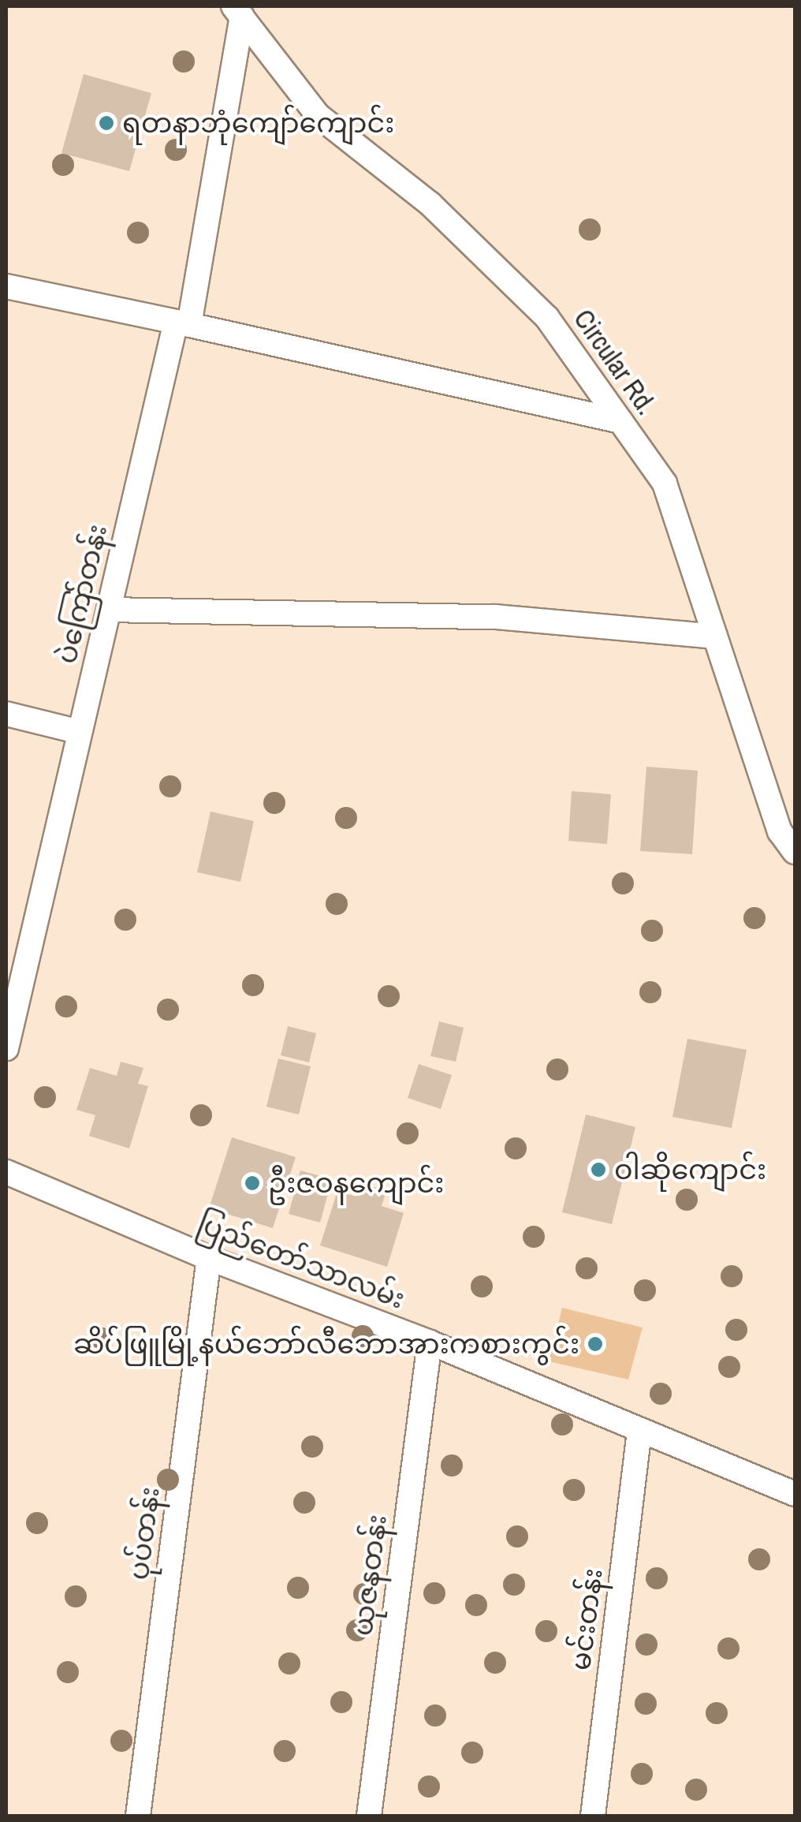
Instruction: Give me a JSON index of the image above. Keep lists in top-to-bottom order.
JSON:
{
  "streets": {
    "street": [
      "Circular Rd.",
      "ပဲကြော်တန်း",
      "ပြည်တော်သာလမ်း",
      "ပုပ်တန်း",
      "ယုဇနတန်း",
      "မင်းတန်း"
    ]
  },
  "crossings": [
    ["Circular Rd.", "ပဲကြော်တန်း"],
    ["ပြည်တော်သာလမ်း", "ပုပ်တန်း"],
    ["ပြည်တော်သာလမ်း", "ယုဇနတန်း"],
    ["ပြည်တော်သာလမ်း", "မင်းတန်း"]
  ],
  "places": [
    "ရတနာဘုံကျော်ကျောင်း",
    "ဝါဆိုကျောင်း",
    "ဦးဇဝနကျောင်း",
    "ဆိပ်ဖြူမြို့နယ်ဘော်လီဘောအားကစားကွင်း"
  ]
}
